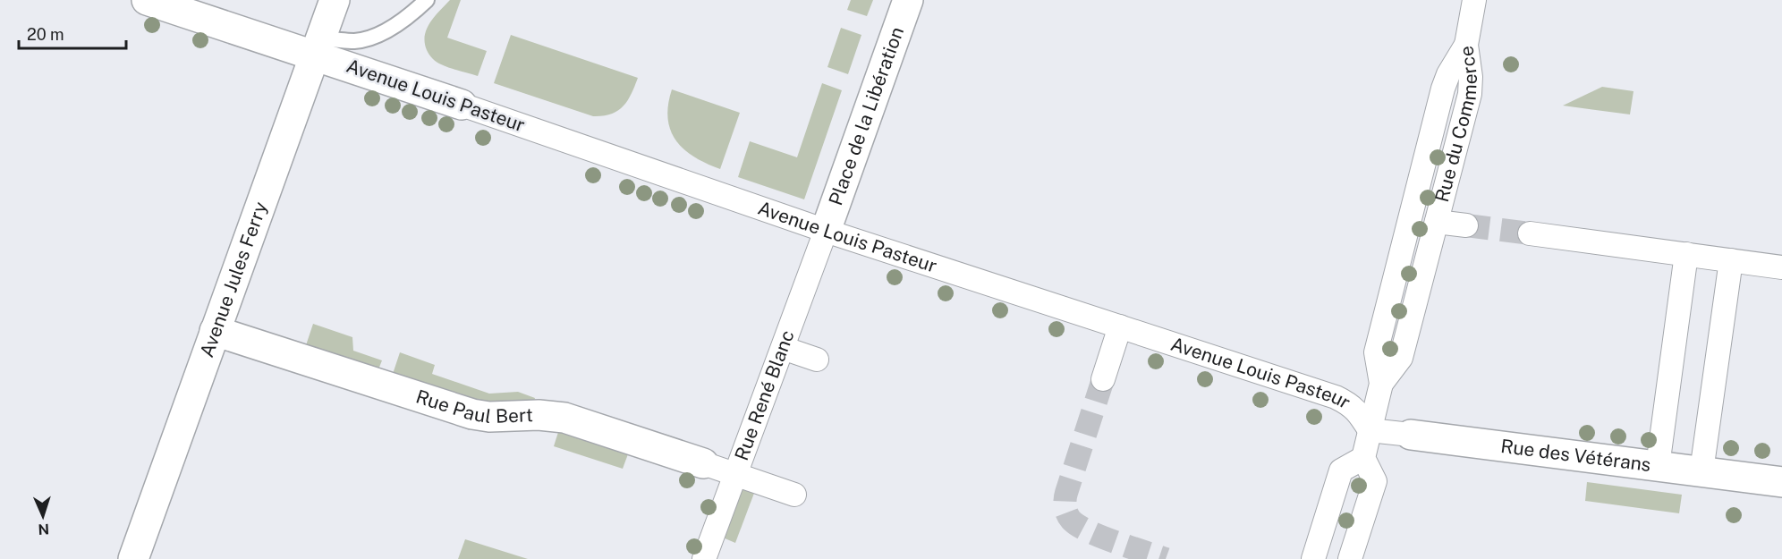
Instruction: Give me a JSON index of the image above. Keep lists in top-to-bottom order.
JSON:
{
  "streets": {
    "street": [
      "Avenue Louis Pasteur",
      "Place de la Libération",
      "Rue du Commerce",
      "Avenue Jules Ferry",
      "Rue René Blanc",
      "Rue Paul Bert",
      "Rue des Vétérans"
    ]
  },
  "crossings": [
    ["Avenue Louis Pasteur", "Place de la Libération"],
    ["Avenue Louis Pasteur", "Rue du Commerce"],
    ["Avenue Louis Pasteur", "Avenue Jules Ferry"],
    ["Avenue Louis Pasteur", "Rue René Blanc"],
    ["Avenue Louis Pasteur", "Rue des Vétérans"],
    ["Place de la Libération", "Rue René Blanc"],
    ["Rue du Commerce", "Rue des Vétérans"],
    ["Avenue Jules Ferry", "Rue Paul Bert"],
    ["Rue René Blanc", "Rue Paul Bert"]
  ],
  "scale_bar": "20 m",
  "north": "bottom"
}
